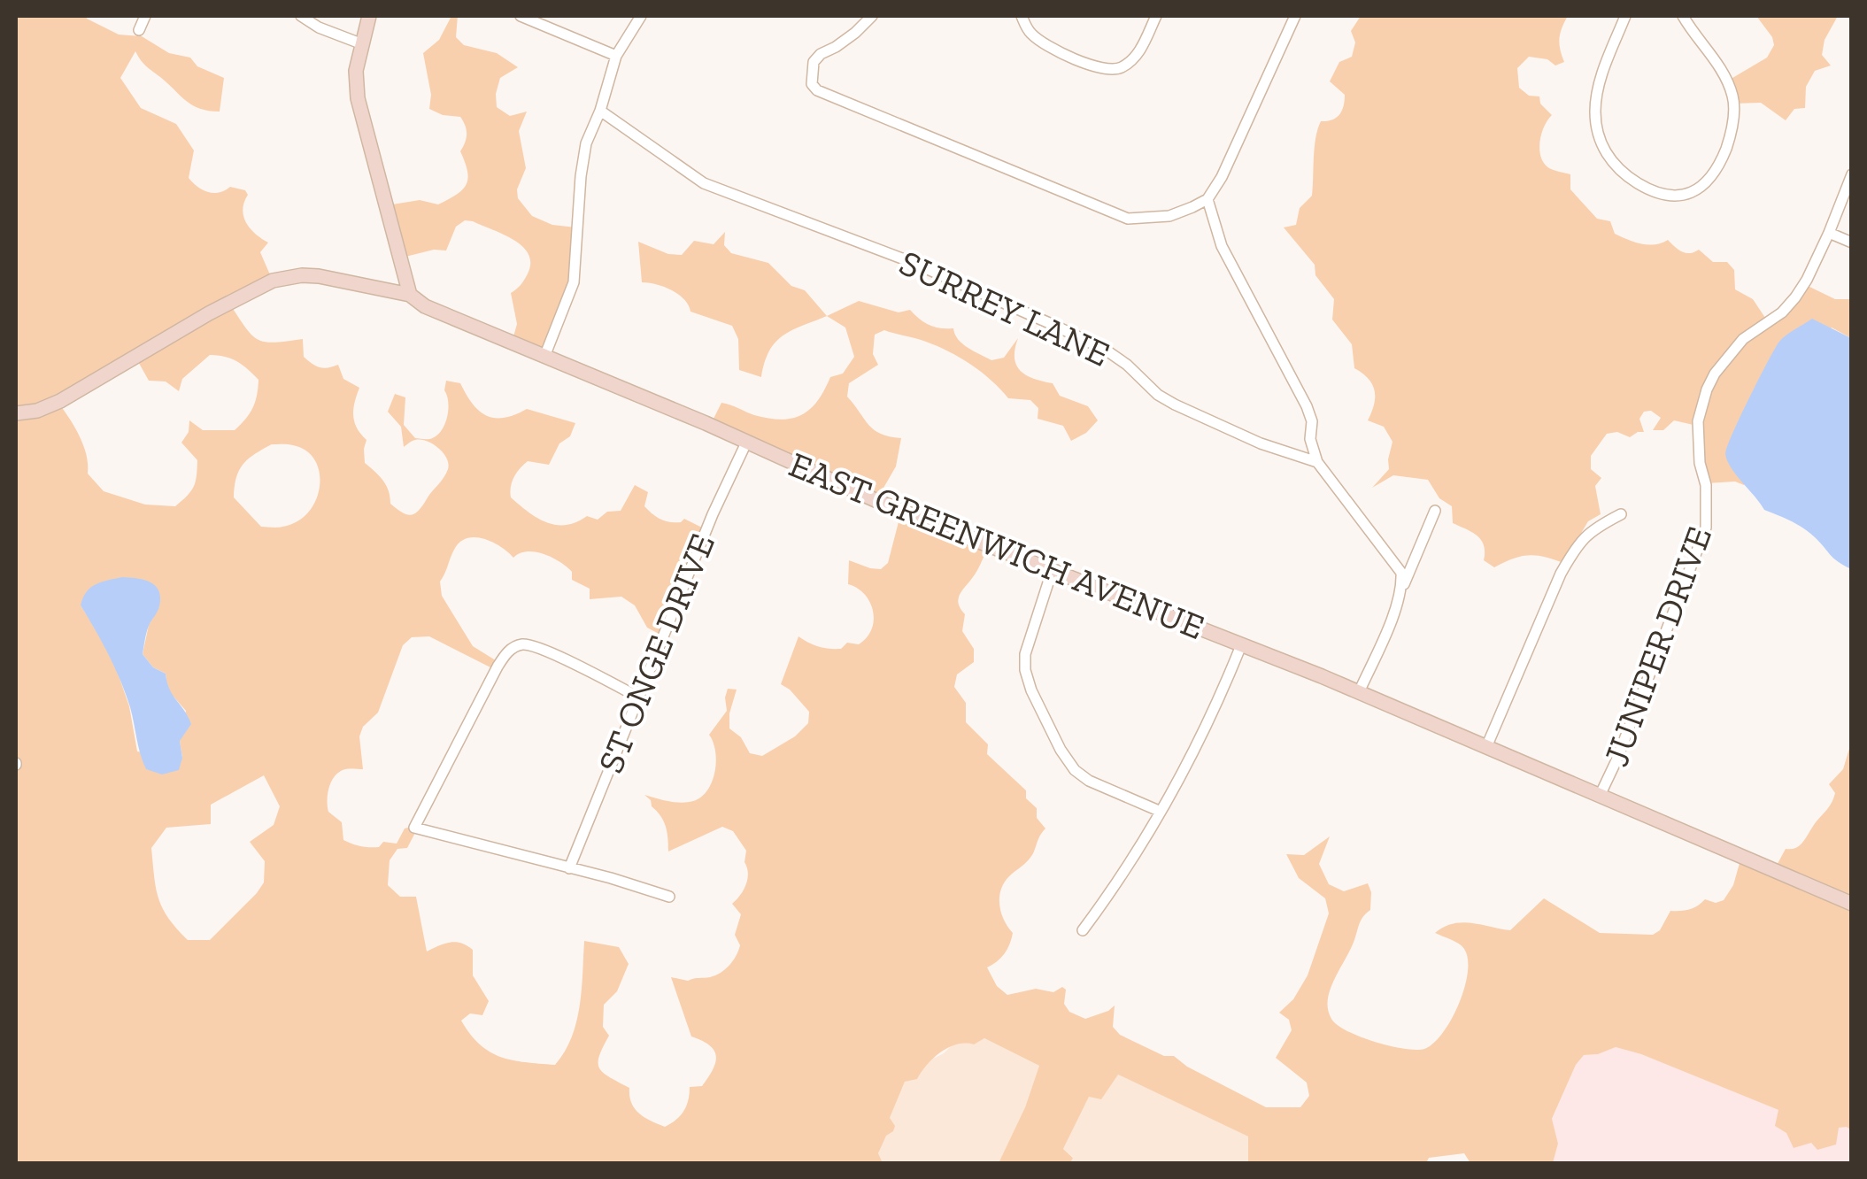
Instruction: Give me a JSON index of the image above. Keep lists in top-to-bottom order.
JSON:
{
  "streets": {
    "street": [
      "SURREY LANE",
      "EAST GREENWICH AVENUE",
      "JUNIPER DRIVE",
      "ST ONGE DRIVE"
    ]
  },
  "crossings": [
    ["EAST GREENWICH AVENUE", "JUNIPER DRIVE"],
    ["EAST GREENWICH AVENUE", "ST ONGE DRIVE"]
  ]
}
